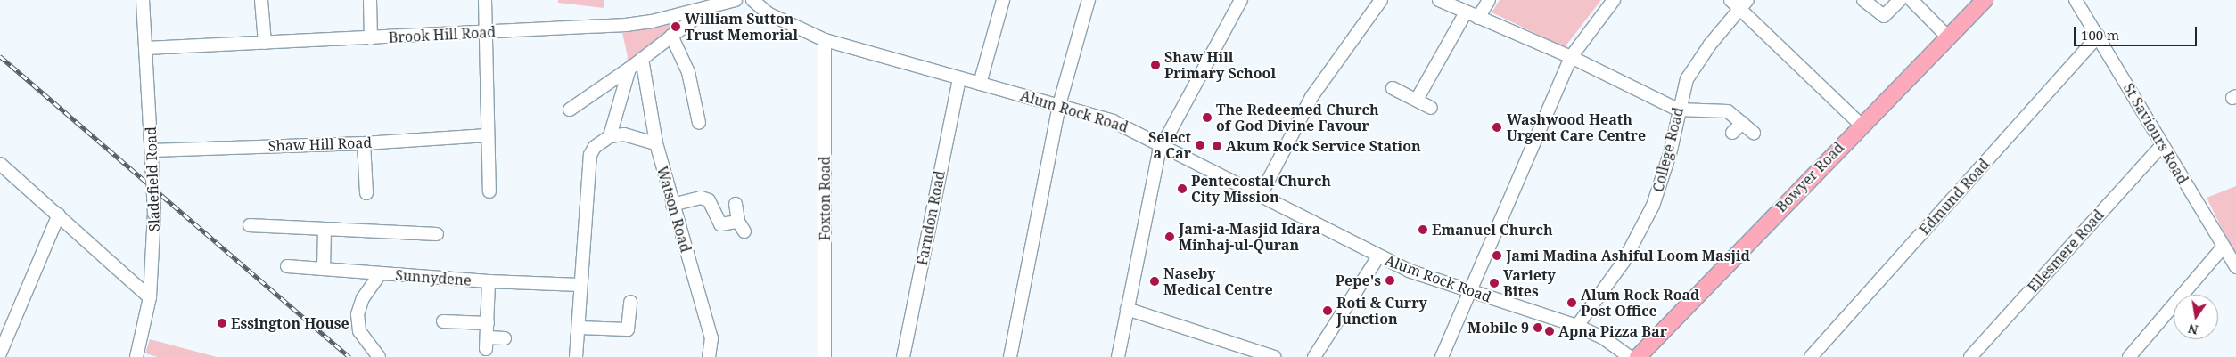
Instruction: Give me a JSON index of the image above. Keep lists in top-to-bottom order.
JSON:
{
  "streets": {
    "main road": ["Bowyer Road"],
    "street": [
      "Brook Hill Road",
      "Alum Rock Road",
      "St Saviours Road",
      "Shaw Hill Road",
      "College Road",
      "Sladefield Road",
      "Edmund Road",
      "Foxton Road",
      "Watson Road",
      "Farndon Road",
      "Ellesmere Road",
      "Sunnydene"
    ]
  },
  "crossings": [
    ["Brook Hill Road", "Sladefield Road"],
    ["Alum Rock Road", "College Road"],
    ["Alum Rock Road", "Foxton Road"],
    ["Alum Rock Road", "Farndon Road"],
    ["St Saviours Road", "Edmund Road"],
    ["St Saviours Road", "Ellesmere Road"],
    ["Shaw Hill Road", "Sladefield Road"]
  ],
  "places": [
    "William Sutton Trust Memorial",
    "Shaw Hill Primary School",
    "The Redeemed Church of God Divine Favour",
    "Washwood Heath Urgent Care Centre",
    "Select a Car",
    "Akum Rock Service Station",
    "Pentecostal Church City Mission",
    "Emanuel Church",
    "Jami-a-Masjid Idara Minhaj-ul-Quran",
    "Jami Madina Ashiful Loom Masjid",
    "Pepe's",
    "Naseby Medical Centre",
    "Variety Bites",
    "Alum Rock Road Post Office",
    "Roti & Curry Junction",
    "Essington House",
    "Mobile 9",
    "Apna Pizza Bar"
  ],
  "scale_bar": "100 m",
  "north": "bottom"
}
